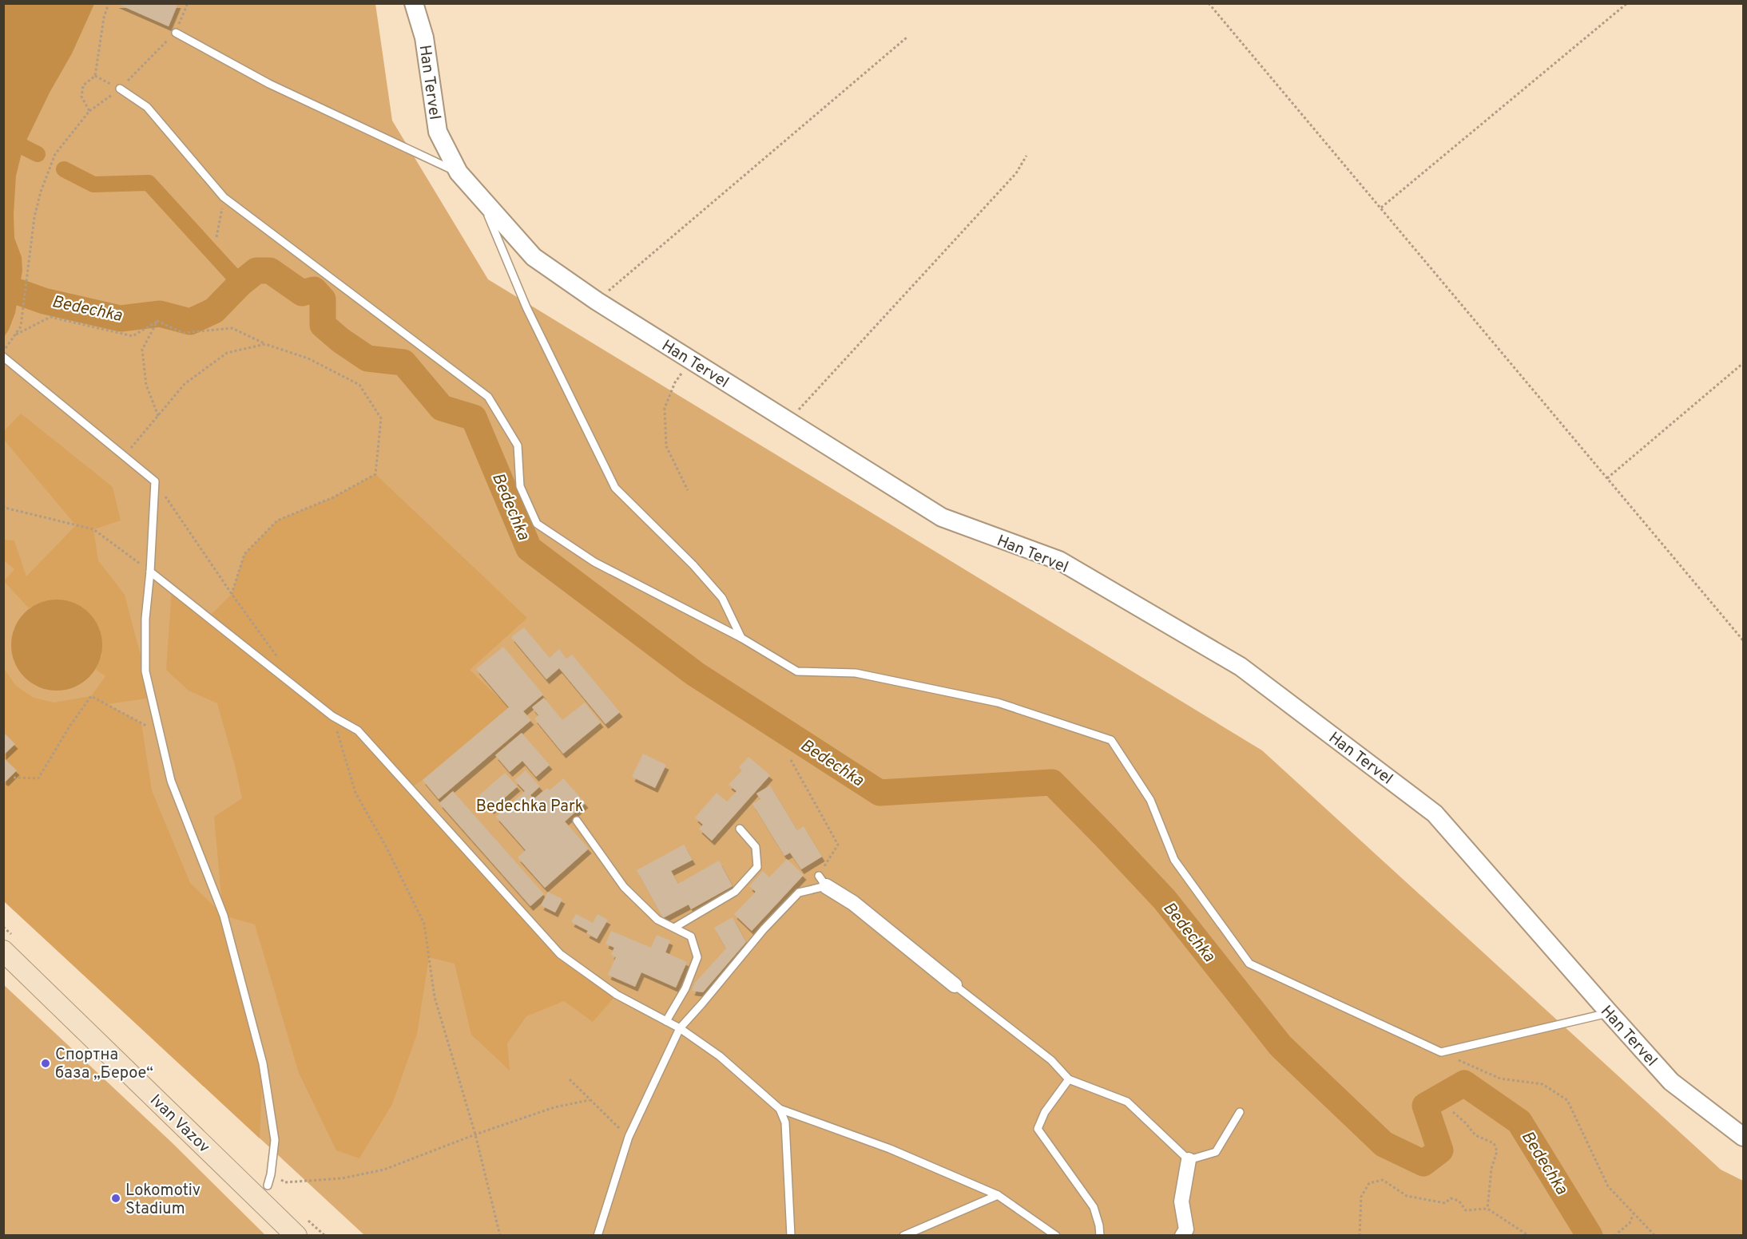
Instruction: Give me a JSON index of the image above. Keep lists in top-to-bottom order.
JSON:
{
  "streets": {
    "main road": ["Ivan Vazov"],
    "street": ["Han Tervel"]
  },
  "water": ["Bedechka"],
  "parks": ["Bedechka Park"],
  "places": ["Спортна база „Берое“", "Lokomotiv Stadium"]
}
